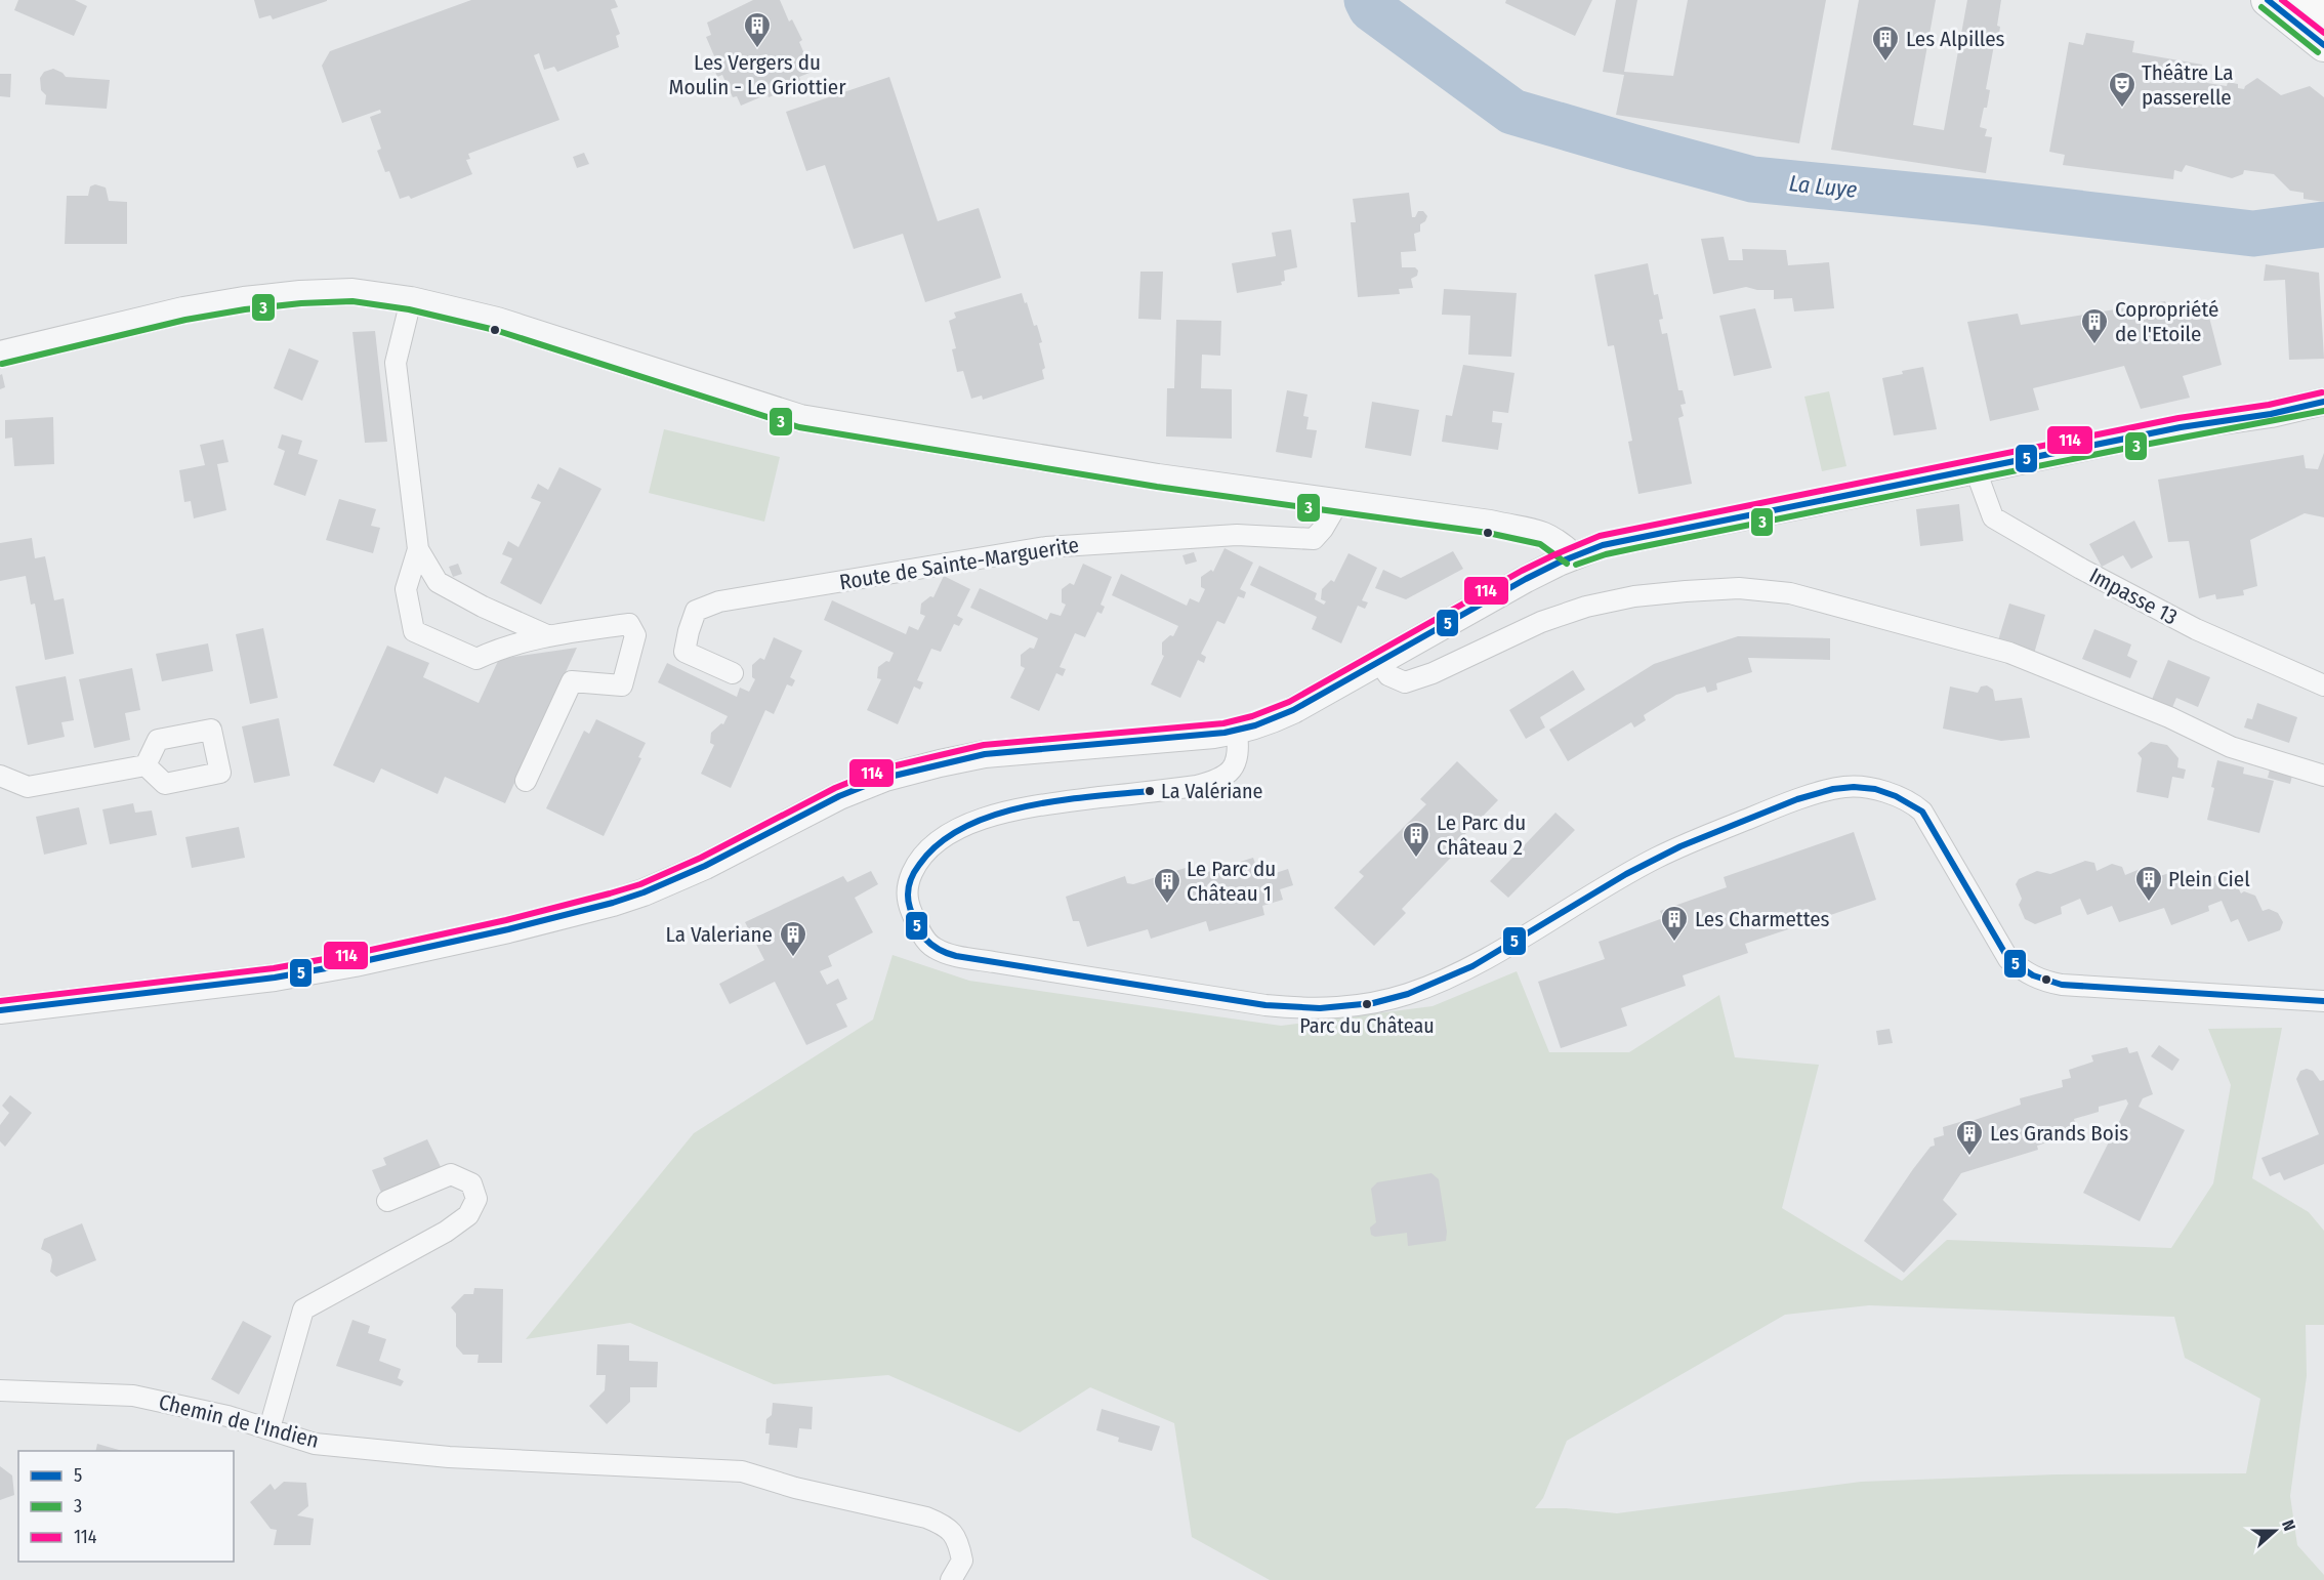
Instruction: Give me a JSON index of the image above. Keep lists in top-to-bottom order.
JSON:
{
  "streets": {
    "street": ["Route de Sainte-Marguerite", "Impasse 13", "Chemin de l'Indien"]
  },
  "water": ["La Luye"],
  "places": {
    "building": [
      "Les Vergers du Moulin - Le Griottier",
      "Les Alpilles",
      "Copropriété de l'Etoile",
      "Le Parc du Château 2",
      "Plein Ciel",
      "Le Parc du Château 1",
      "Les Charmettes",
      "La Valeriane",
      "Les Grands Bois"
    ],
    "theatre": ["Théâtre La passerelle"],
    "other": ["La Valériane", "Parc du Château"]
  },
  "lines": ["transit line 5", "transit line 114", "transit line 3"],
  "legend": ["5", "3", "114"],
  "north": "right"
}
